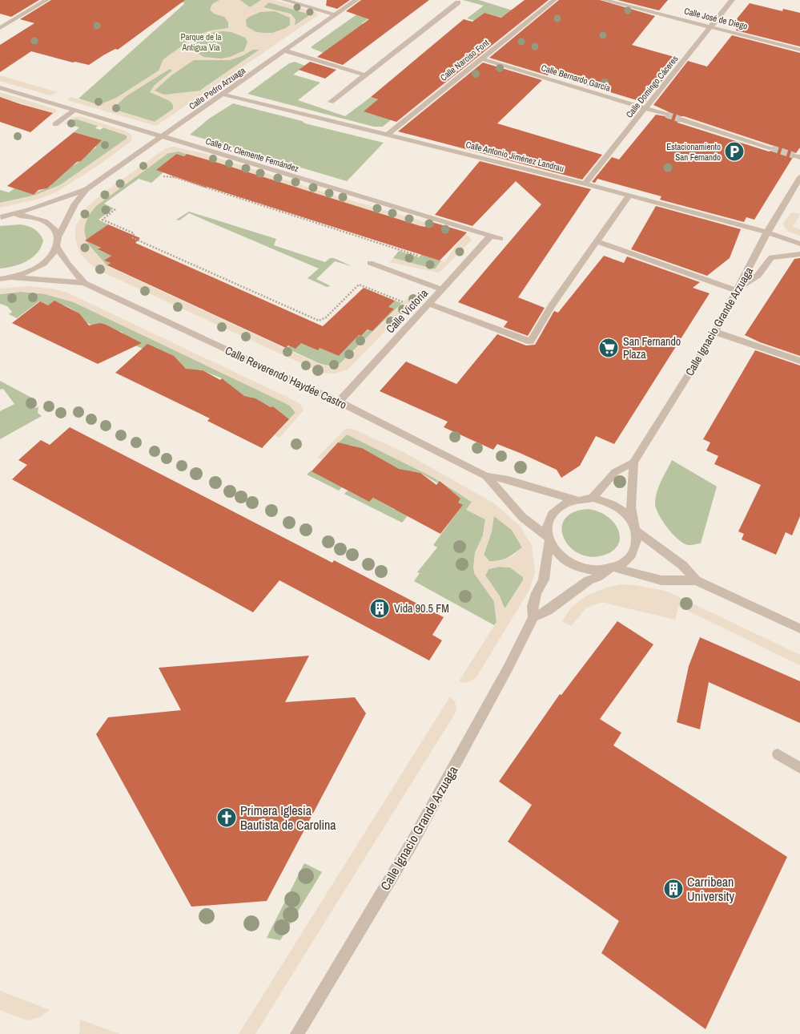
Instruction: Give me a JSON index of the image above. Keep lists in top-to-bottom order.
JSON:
{
  "streets": {
    "street": [
      "Calle José de Diego",
      "Calle Narciso Font",
      "Calle Bernardo García",
      "Calle Domingo Cáceres",
      "Calle Pedro Arzuaga",
      "Calle Dr. Clemente Fernández",
      "Calle Antonio Jiménez Landrau",
      "Calle Victoria",
      "Calle Ignacio Grande Arzuaga",
      "Calle Reverendo Haydée Castro"
    ]
  },
  "crossings": [
    ["Calle José de Diego", "Calle Domingo Cáceres"],
    ["Calle Narciso Font", "Calle Bernardo García"],
    ["Calle Narciso Font", "Calle Antonio Jiménez Landrau"],
    ["Calle Bernardo García", "Calle Domingo Cáceres"],
    ["Calle Domingo Cáceres", "Calle Antonio Jiménez Landrau"],
    ["Calle Pedro Arzuaga", "Calle Dr. Clemente Fernández"],
    ["Calle Pedro Arzuaga", "Calle Antonio Jiménez Landrau"],
    ["Calle Dr. Clemente Fernández", "Calle Victoria"],
    ["Calle Antonio Jiménez Landrau", "Calle Ignacio Grande Arzuaga"],
    ["Calle Victoria", "Calle Reverendo Haydée Castro"],
    ["Calle Ignacio Grande Arzuaga", "Calle Reverendo Haydée Castro"]
  ],
  "parks": ["Parque de la Antigua Vía"],
  "places": {
    "parking": ["Estacionamiento San Fernando"],
    "supermarket": ["San Fernando Plaza"],
    "building": ["Vida 90.5 FM", "Carribean University"],
    "church": ["Primera Iglesia Bautista de Carolina"]
  }
}
